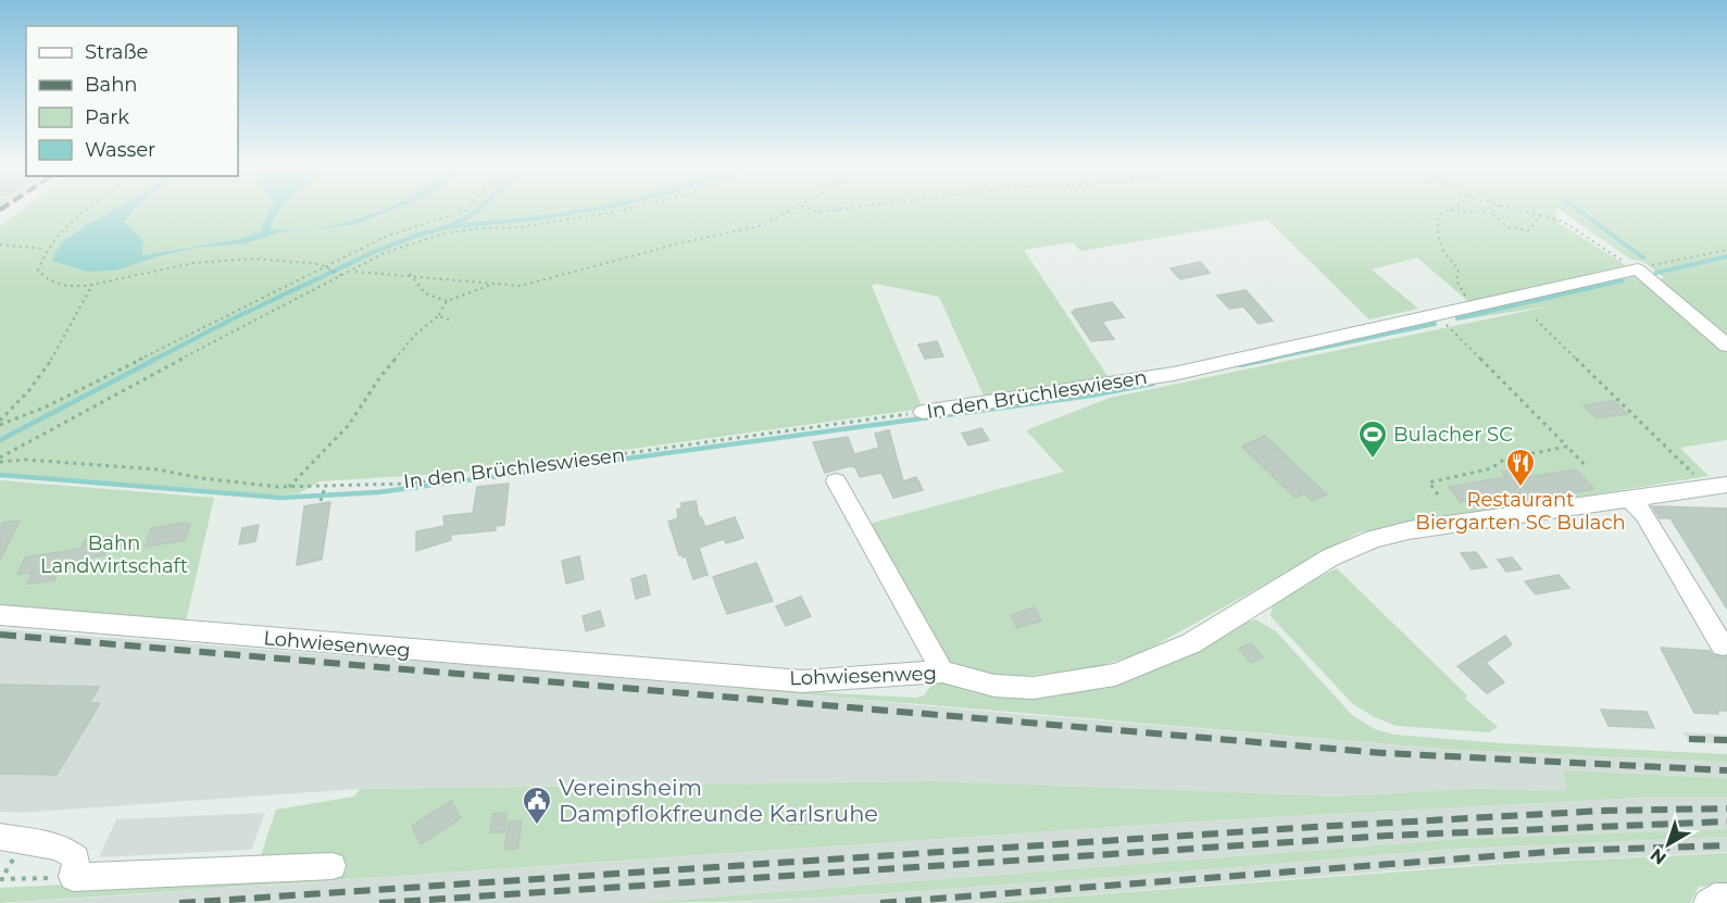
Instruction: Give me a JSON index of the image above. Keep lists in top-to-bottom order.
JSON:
{
  "streets": {
    "street": ["In den Brüchleswiesen", "Lohwiesenweg"]
  },
  "parks": ["Bahn Landwirtschaft"],
  "places": {
    "sports": ["Bulacher SC"],
    "restaurant": ["Restaurant Biergarten SC Bulach"],
    "public building": ["Vereinsheim Dampflokfreunde Karlsruhe"]
  },
  "legend": [
    "Straße",
    "Bahn",
    "Park",
    "Wasser"
  ],
  "north": "bottom left"
}
